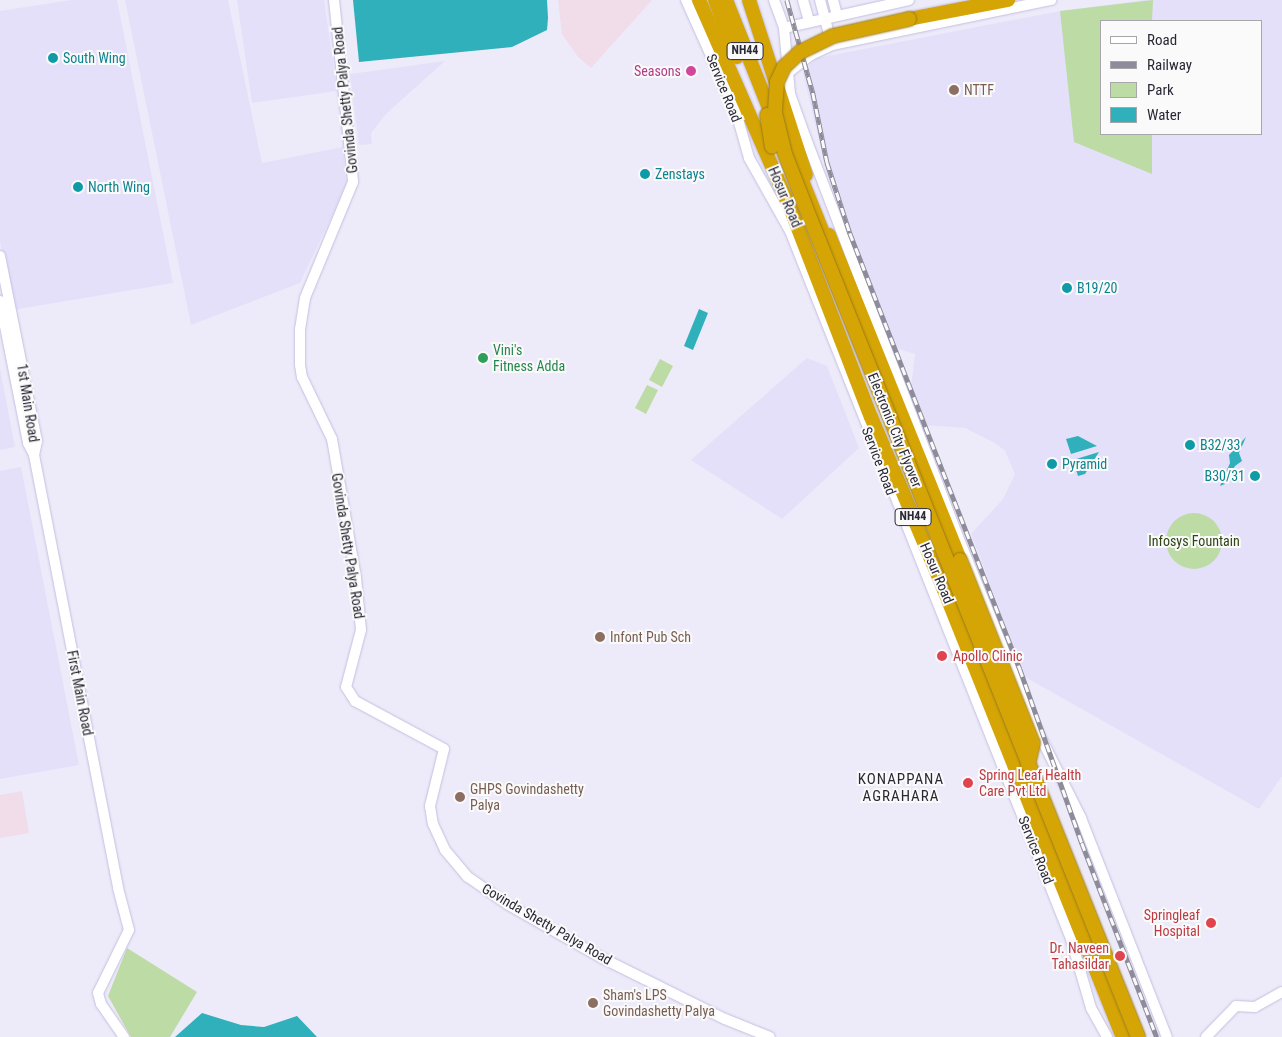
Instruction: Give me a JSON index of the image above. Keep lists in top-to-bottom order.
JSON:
{
  "streets": {
    "highway": ["NH44", "Hosur Road", "Electronic City Flyover"],
    "street": [
      "Service Road",
      "Govinda Shetty Palya Road",
      "1st Main Road",
      "First Main Road"
    ]
  },
  "crossings": [
    ["Service Road", "Hosur Road"],
    ["1st Main Road", "First Main Road"]
  ],
  "districts": ["KONAPPANA AGRAHARA"],
  "parks": ["Infosys Fountain"],
  "places": [
    "South Wing",
    "Seasons",
    "NTTF",
    "Zenstays",
    "North Wing",
    "B19/20",
    "Vini's Fitness Adda",
    "B32/33",
    "Pyramid",
    "B30/31",
    "Infont Pub Sch",
    "Apollo Clinic",
    "Spring Leaf Health Care Pvt Ltd",
    "GHPS Govindashetty Palya",
    "Springleaf Hospital",
    "Dr. Naveen Tahasildar",
    "Sham's LPS Govindashetty Palya"
  ],
  "legend": [
    "Road",
    "Railway",
    "Park",
    "Water"
  ]
}
